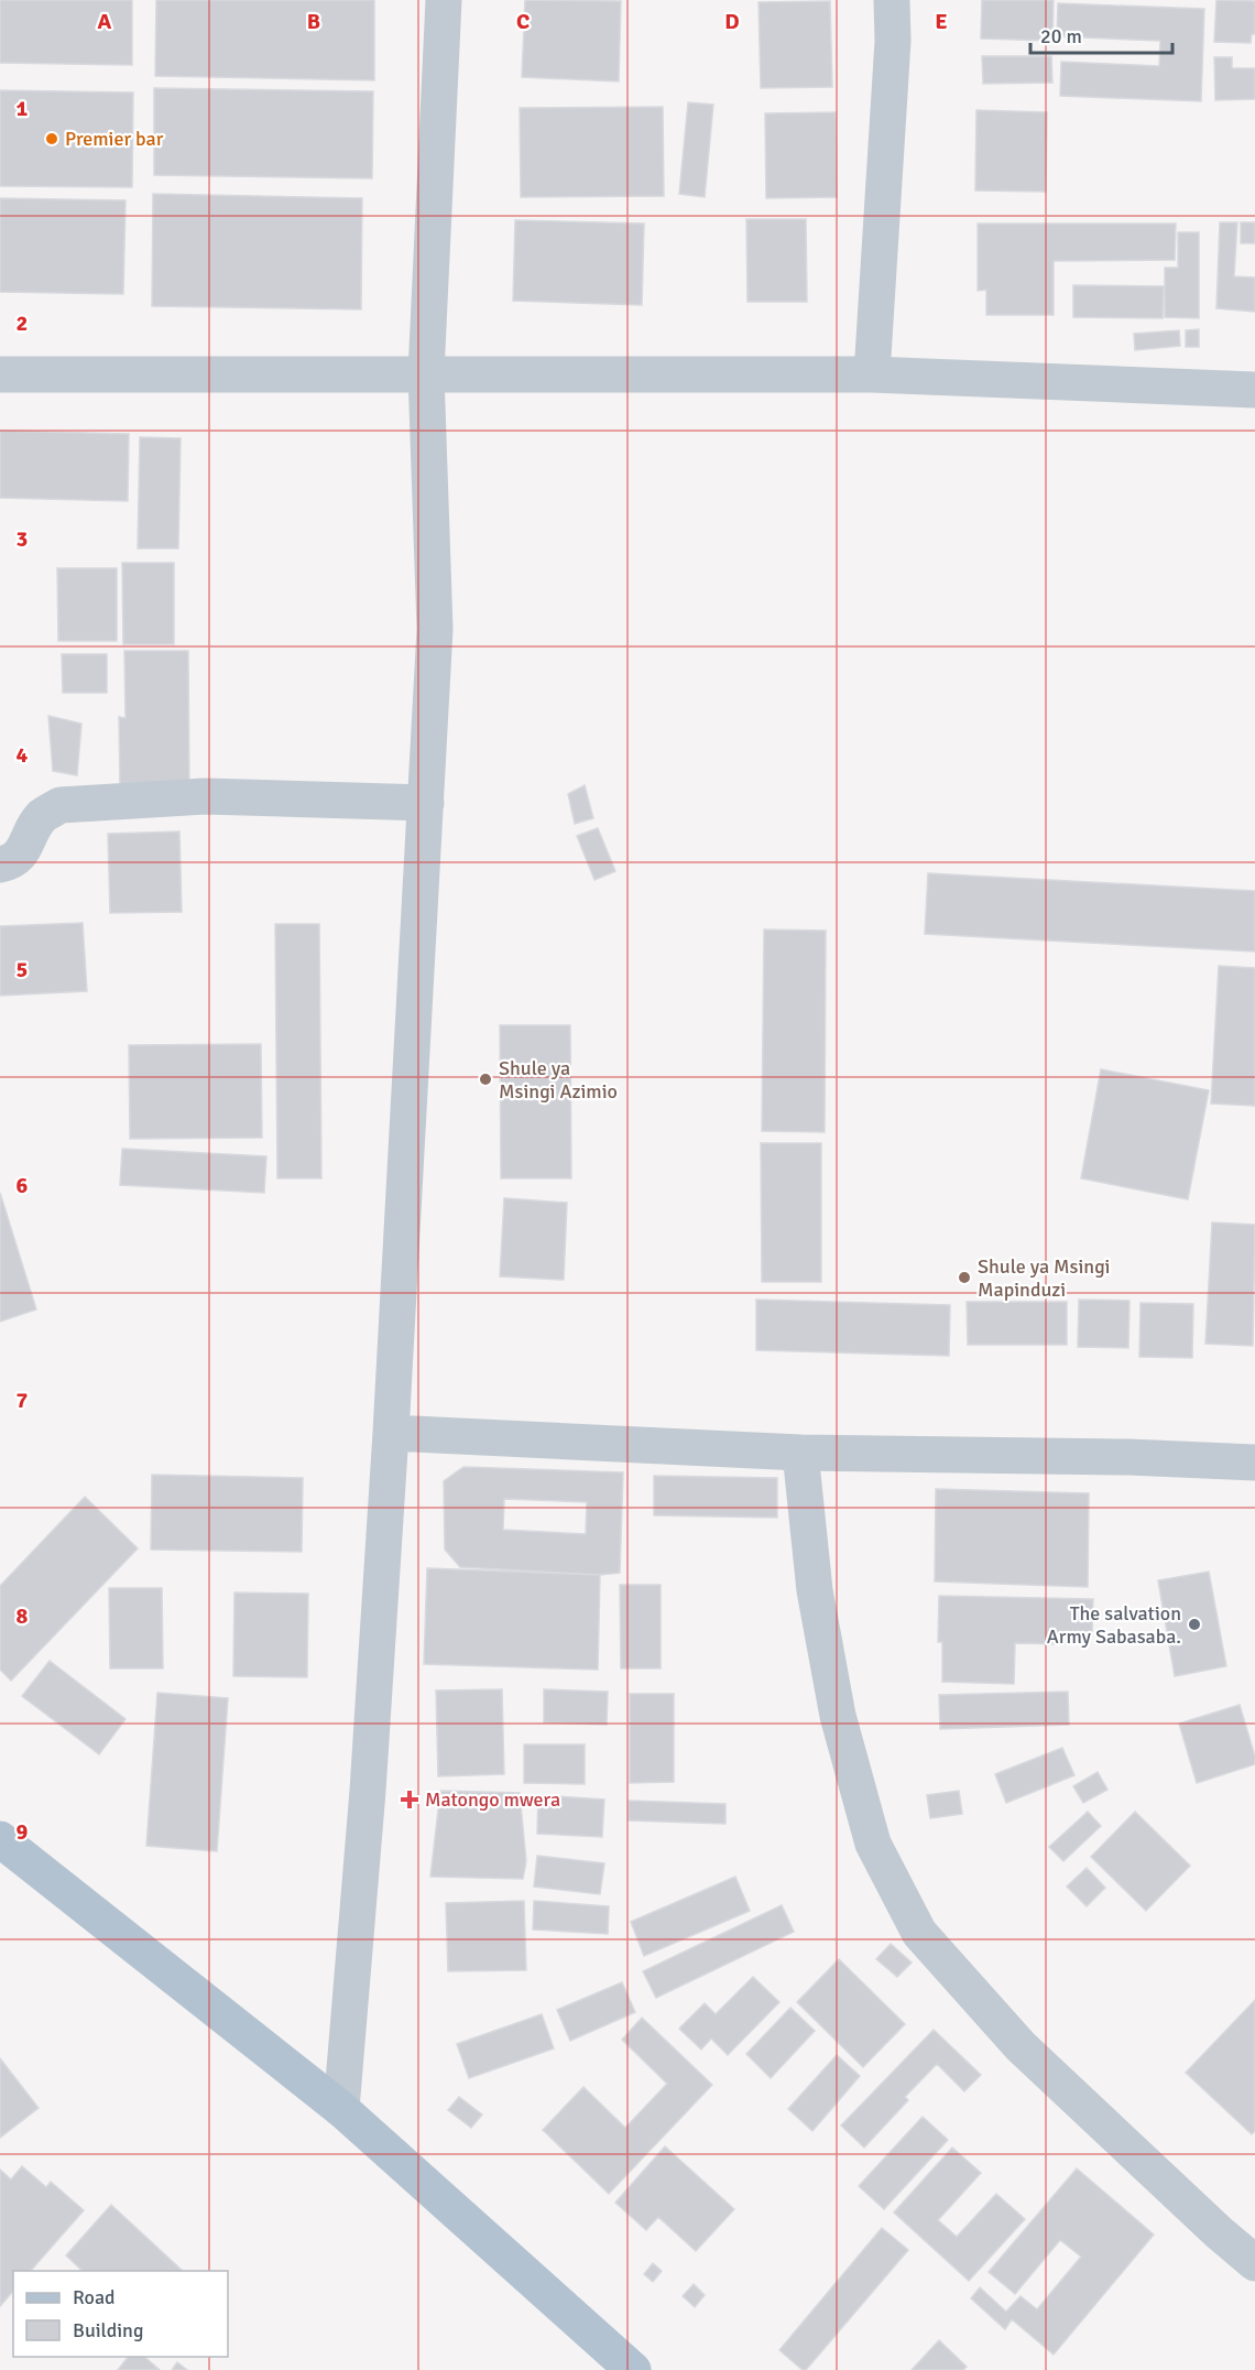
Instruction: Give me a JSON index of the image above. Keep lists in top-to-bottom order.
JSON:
{
  "places": {
    "other": [
      "Premier bar",
      "Shule ya Msingi Azimio",
      "Shule ya Msingi Mapinduzi",
      "The salvation Army Sabasaba."
    ],
    "health": ["Matongo mwera"]
  },
  "legend": ["Road", "Building"],
  "scale_bar": "20 m",
  "grid": {
    "columns": [
      "A",
      "B",
      "C",
      "D",
      "E"
    ],
    "rows": [
      "1",
      "2",
      "3",
      "4",
      "5",
      "6",
      "7",
      "8",
      "9"
    ]
  }
}
